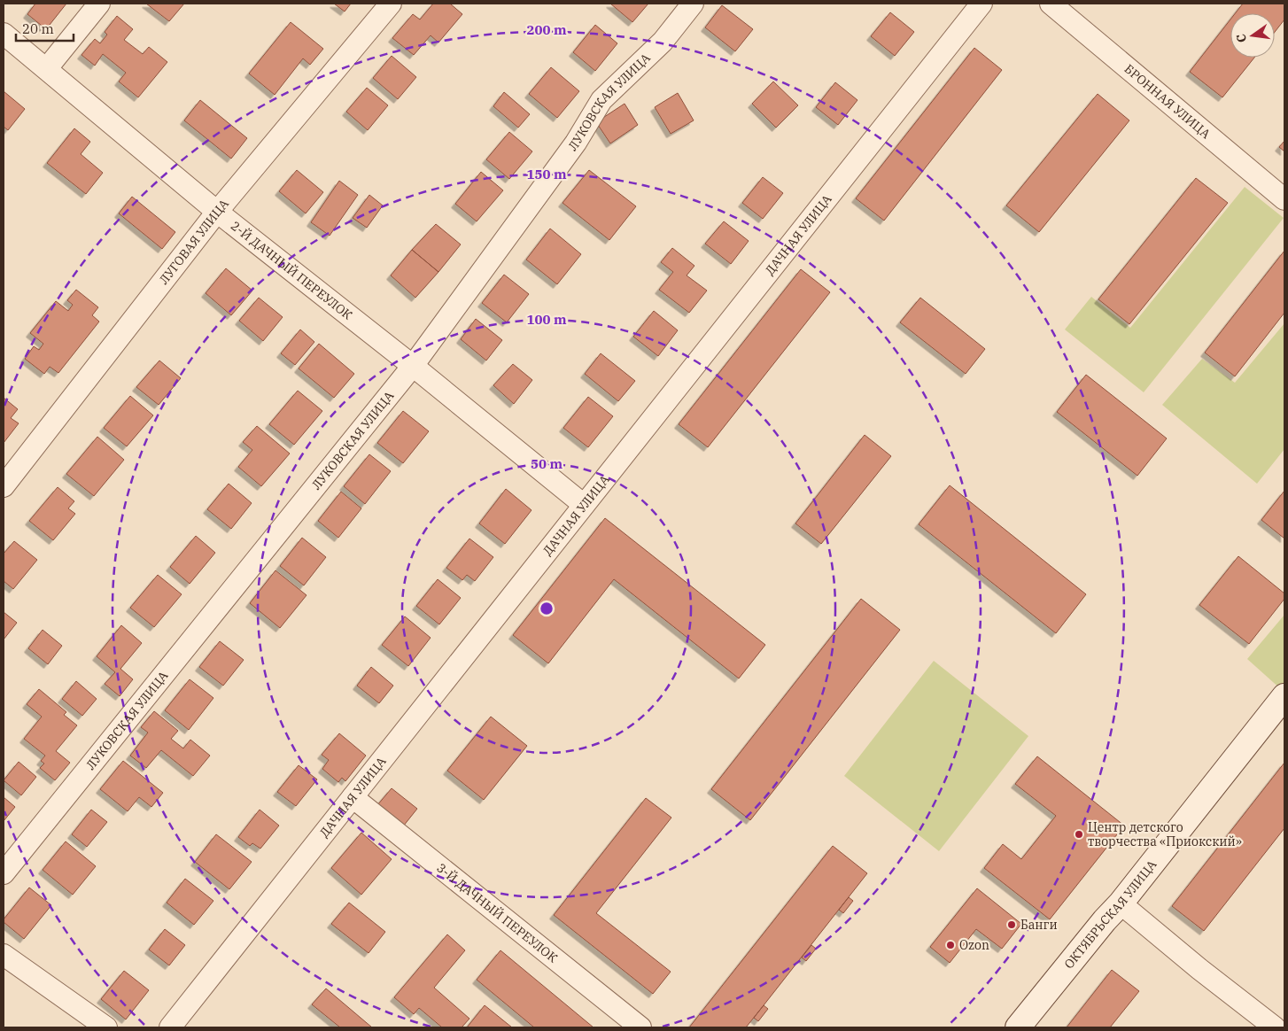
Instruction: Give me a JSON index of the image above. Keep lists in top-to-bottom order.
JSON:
{
  "streets": {
    "main road": ["ОКТЯБРЬСКАЯ УЛИЦА"],
    "street": [
      "БРОННАЯ УЛИЦА",
      "ЛУКОВСКАЯ УЛИЦА",
      "ДАЧНАЯ УЛИЦА",
      "ЛУГОВАЯ УЛИЦА",
      "2-Й ДАЧНЫЙ ПЕРЕУЛОК",
      "3-Й ДАЧНЫЙ ПЕРЕУЛОК"
    ]
  },
  "crossings": [
    ["ЛУКОВСКАЯ УЛИЦА", "2-Й ДАЧНЫЙ ПЕРЕУЛОК"],
    ["ДАЧНАЯ УЛИЦА", "2-Й ДАЧНЫЙ ПЕРЕУЛОК"],
    ["ДАЧНАЯ УЛИЦА", "3-Й ДАЧНЫЙ ПЕРЕУЛОК"],
    ["ЛУГОВАЯ УЛИЦА", "2-Й ДАЧНЫЙ ПЕРЕУЛОК"]
  ],
  "places": ["Центр детского творчества «Приокский»", "Банги", "Ozon"],
  "scale_bar": "20 m",
  "north": "left",
  "rings": [
    "200 m",
    "150 m",
    "100 m",
    "50 m"
  ]
}
